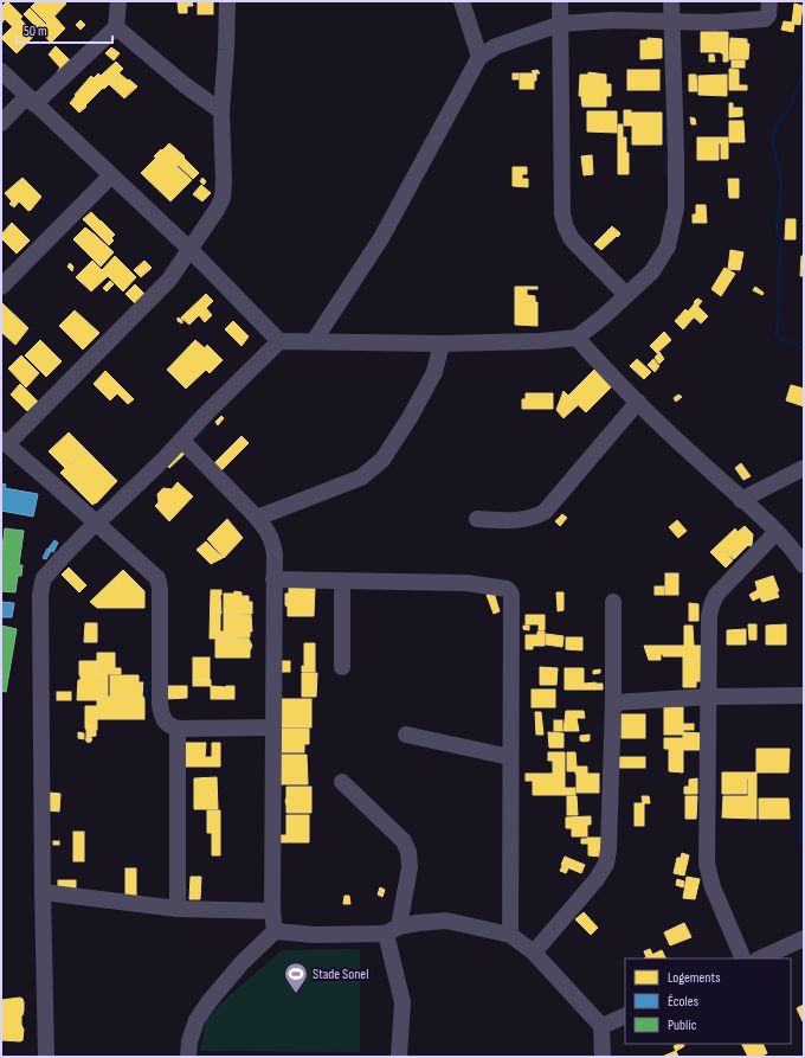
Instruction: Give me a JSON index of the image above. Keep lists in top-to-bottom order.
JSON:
{
  "places": {
    "sports": ["Stade Sonel"]
  },
  "legend": ["Logements", "Écoles", "Public"],
  "scale_bar": "50 m"
}
